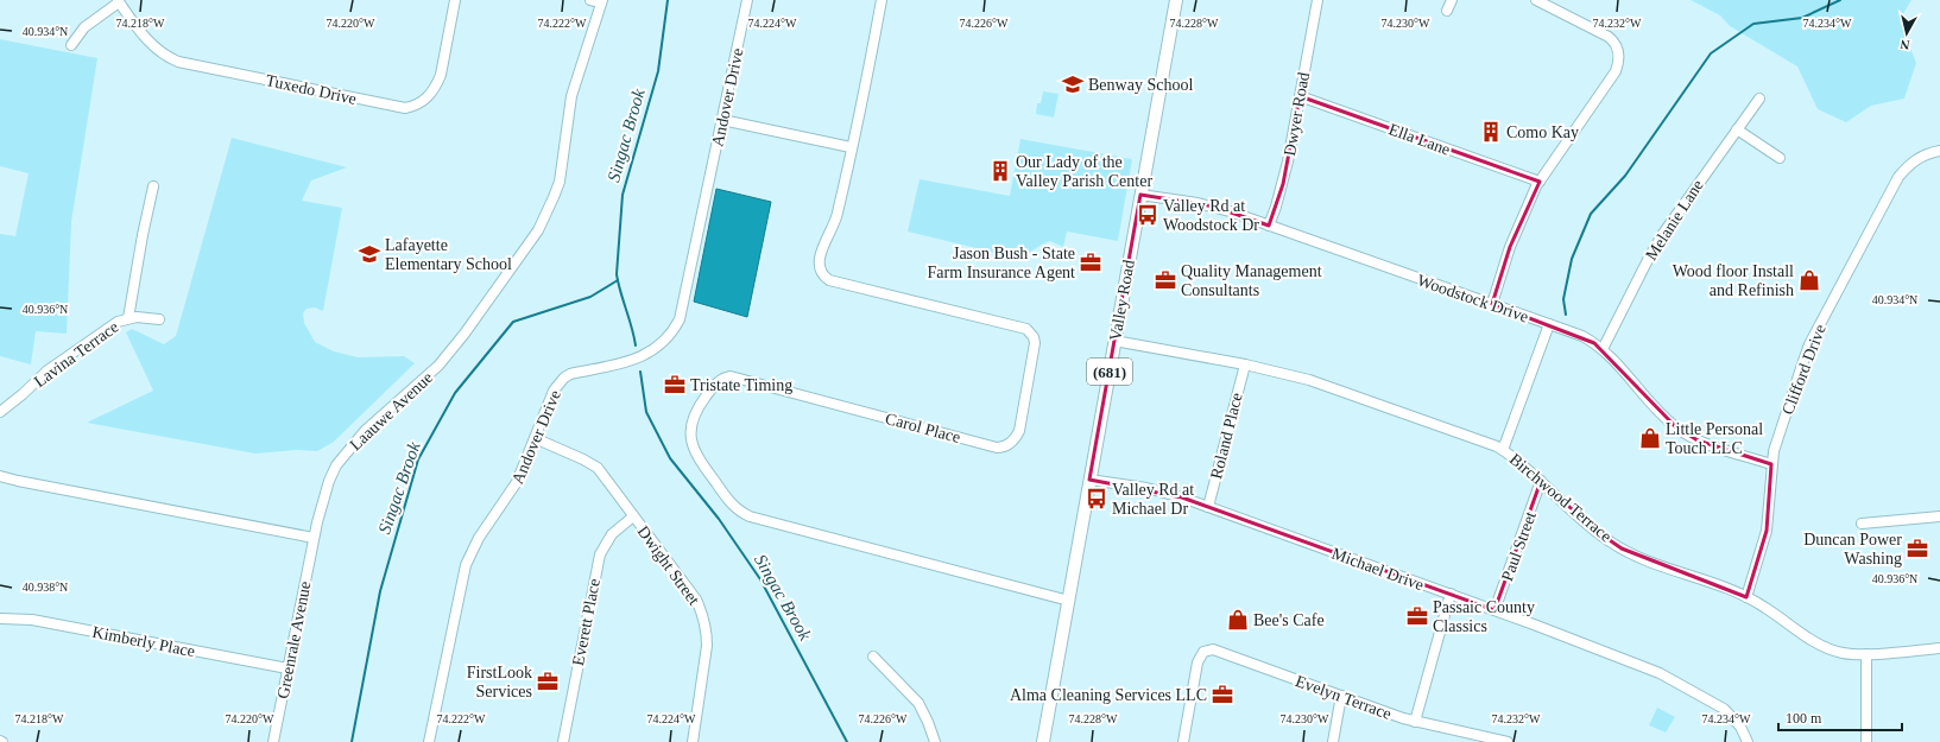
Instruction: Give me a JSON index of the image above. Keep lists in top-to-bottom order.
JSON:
{
  "streets": {
    "main road": ["Valley Road", "(681)"],
    "street": [
      "Tuxedo Drive",
      "Andover Drive",
      "Dwyer Road",
      "Ella Lane",
      "Melanie Lane",
      "Woodstock Drive",
      "Lavina Terrace",
      "Clifford Drive",
      "Laauwe Avenue",
      "Carol Place",
      "Roland Place",
      "Birchwood Terrace",
      "Paul Street",
      "Dwight Street",
      "Michael Drive",
      "Everett Place",
      "Greenrale Avenue",
      "Kimberly Place",
      "Evelyn Terrace"
    ]
  },
  "crossings": [
    ["Andover Drive", "Dwight Street"],
    ["Dwyer Road", "Ella Lane"],
    ["Dwyer Road", "Woodstock Drive"],
    ["Melanie Lane", "Woodstock Drive"],
    ["Woodstock Drive", "Valley Road"],
    ["Woodstock Drive", "Clifford Drive"],
    ["Valley Road", "Carol Place"],
    ["Valley Road", "Birchwood Terrace"],
    ["Valley Road", "Michael Drive"],
    ["Clifford Drive", "Birchwood Terrace"],
    ["Laauwe Avenue", "Greenrale Avenue"],
    ["Roland Place", "Birchwood Terrace"],
    ["Roland Place", "Michael Drive"],
    ["Birchwood Terrace", "Paul Street"],
    ["Paul Street", "Michael Drive"],
    ["Dwight Street", "Everett Place"],
    ["Greenrale Avenue", "Kimberly Place"]
  ],
  "water": ["Singac Brook"],
  "places": {
    "school or university": ["Benway School", "Lafayette Elementary School"],
    "building": ["Como Kay", "Our Lady of the Valley Parish Center"],
    "bus stop": ["Valley Rd at Woodstock Dr", "Valley Rd at Michael Dr"],
    "office": [
      "Jason Bush - State Farm Insurance Agent",
      "Quality Management Consultants",
      "Tristate Timing",
      "Duncan Power Washing",
      "Passaic County Classics",
      "FirstLook Services",
      "Alma Cleaning Services LLC"
    ],
    "shop": ["Wood floor Install and Refinish", "Little Personal Touch LLC", "Bee's Cafe"]
  },
  "scale_bar": "100 m",
  "north": "bottom",
  "coordinates": [
    "74.218°W",
    "74.220°W",
    "74.222°W",
    "74.224°W",
    "74.226°W",
    "74.228°W",
    "74.230°W",
    "74.232°W",
    "74.234°W",
    "40.934°N",
    "40.936°N",
    "40.938°N"
  ]
}
